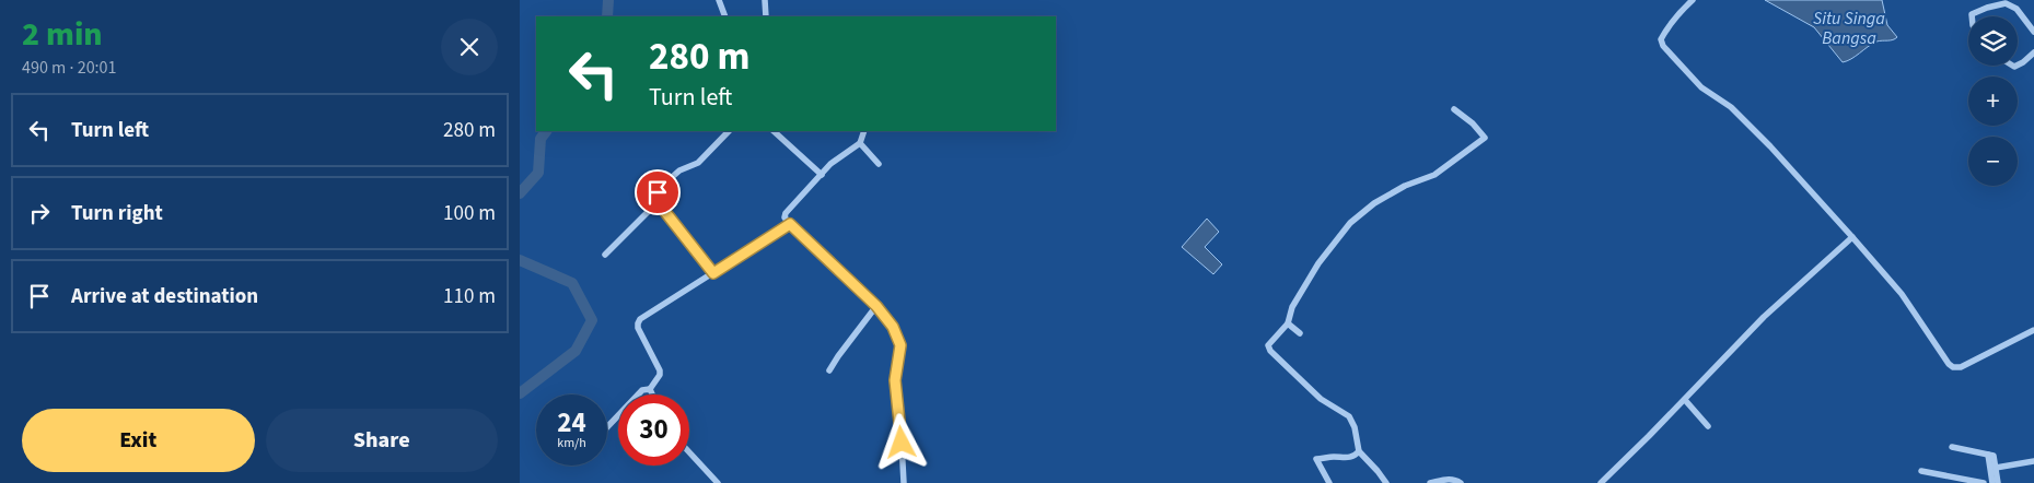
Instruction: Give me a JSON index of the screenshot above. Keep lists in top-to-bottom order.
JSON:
{
  "water": ["Situ Singa Bangsa"],
  "page": {
    "heading": ["2 min", "490 m · 20:01"],
    "map_buttons": ["+", "−"],
    "turn": ["280 m", "Turn left"],
    "list": [
      {
        "name": "Turn left",
        "value": "280 m"
      },
      {
        "name": "Turn right",
        "value": "100 m"
      },
      {
        "name": "Arrive at destination",
        "value": "110 m"
      }
    ],
    "speed": "24 km/h",
    "limit": "30",
    "buttons": ["Exit", "Share"]
  }
}
